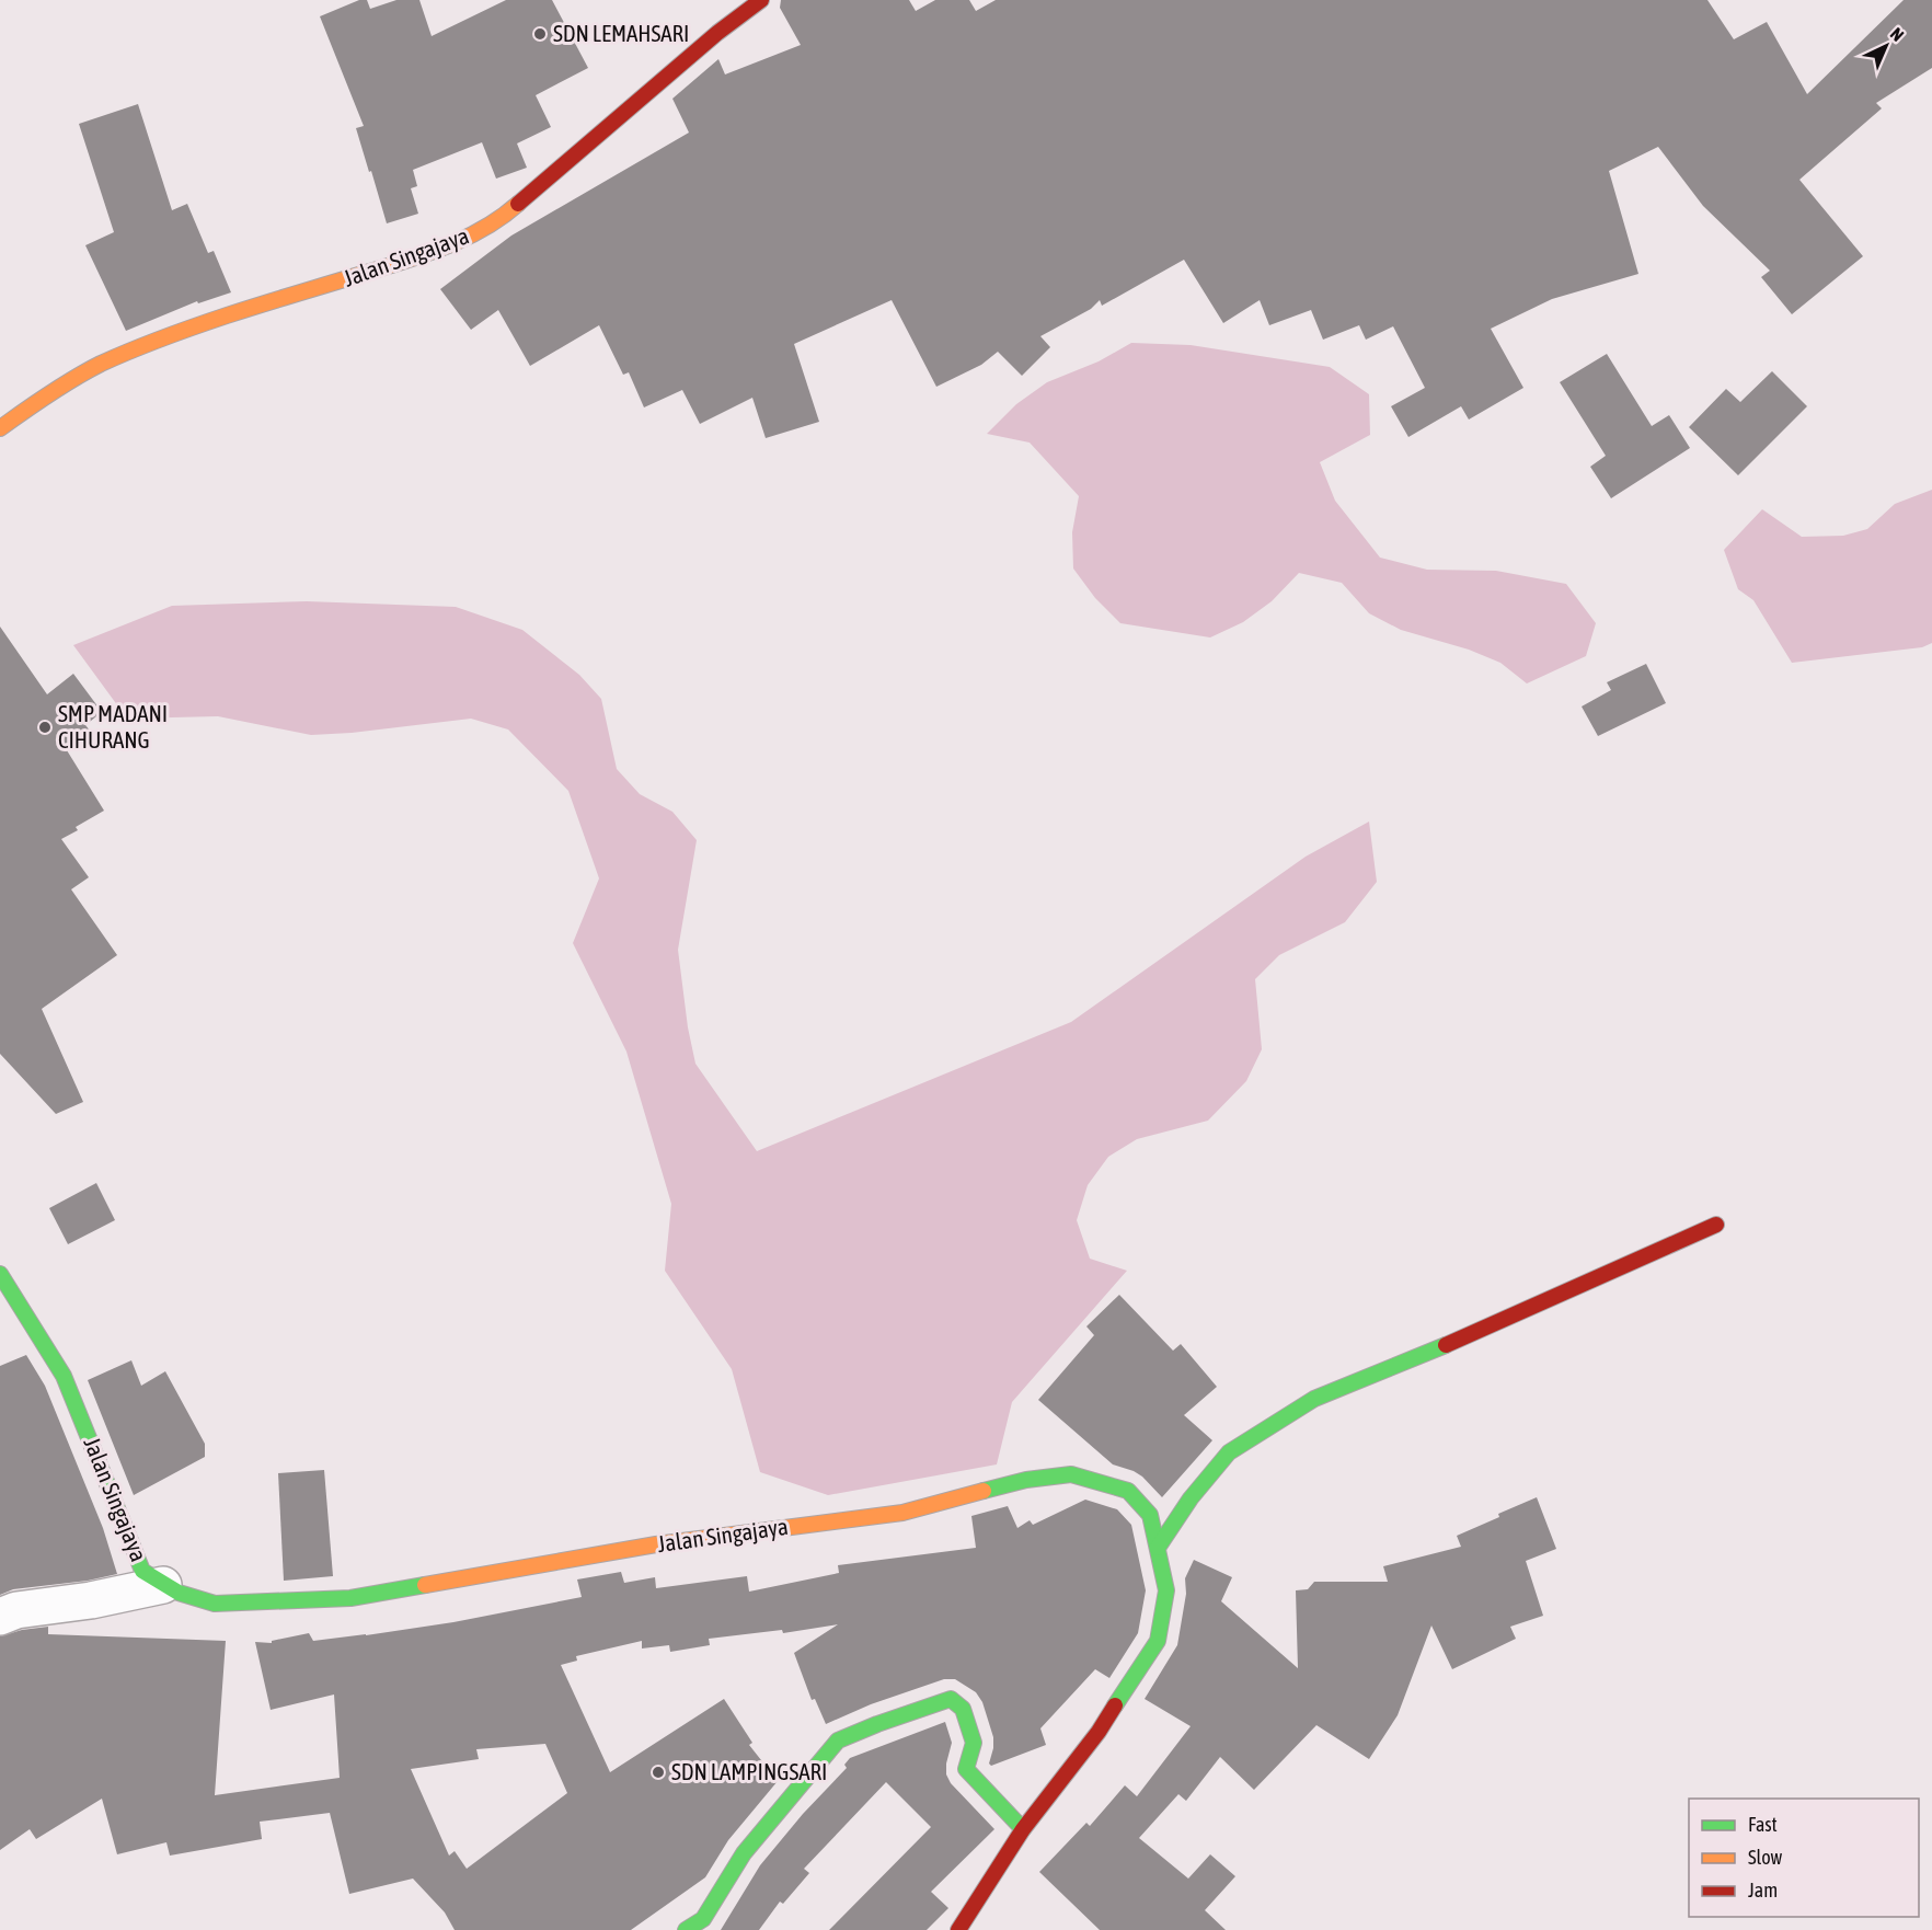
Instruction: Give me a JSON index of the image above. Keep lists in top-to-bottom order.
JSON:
{
  "streets": {
    "street": ["Jalan Singajaya"]
  },
  "places": ["SDN LEMAHSARI", "SMP MADANI CIHURANG", "SDN LAMPINGSARI"],
  "legend": ["Fast", "Slow", "Jam"],
  "north": "top right"
}
